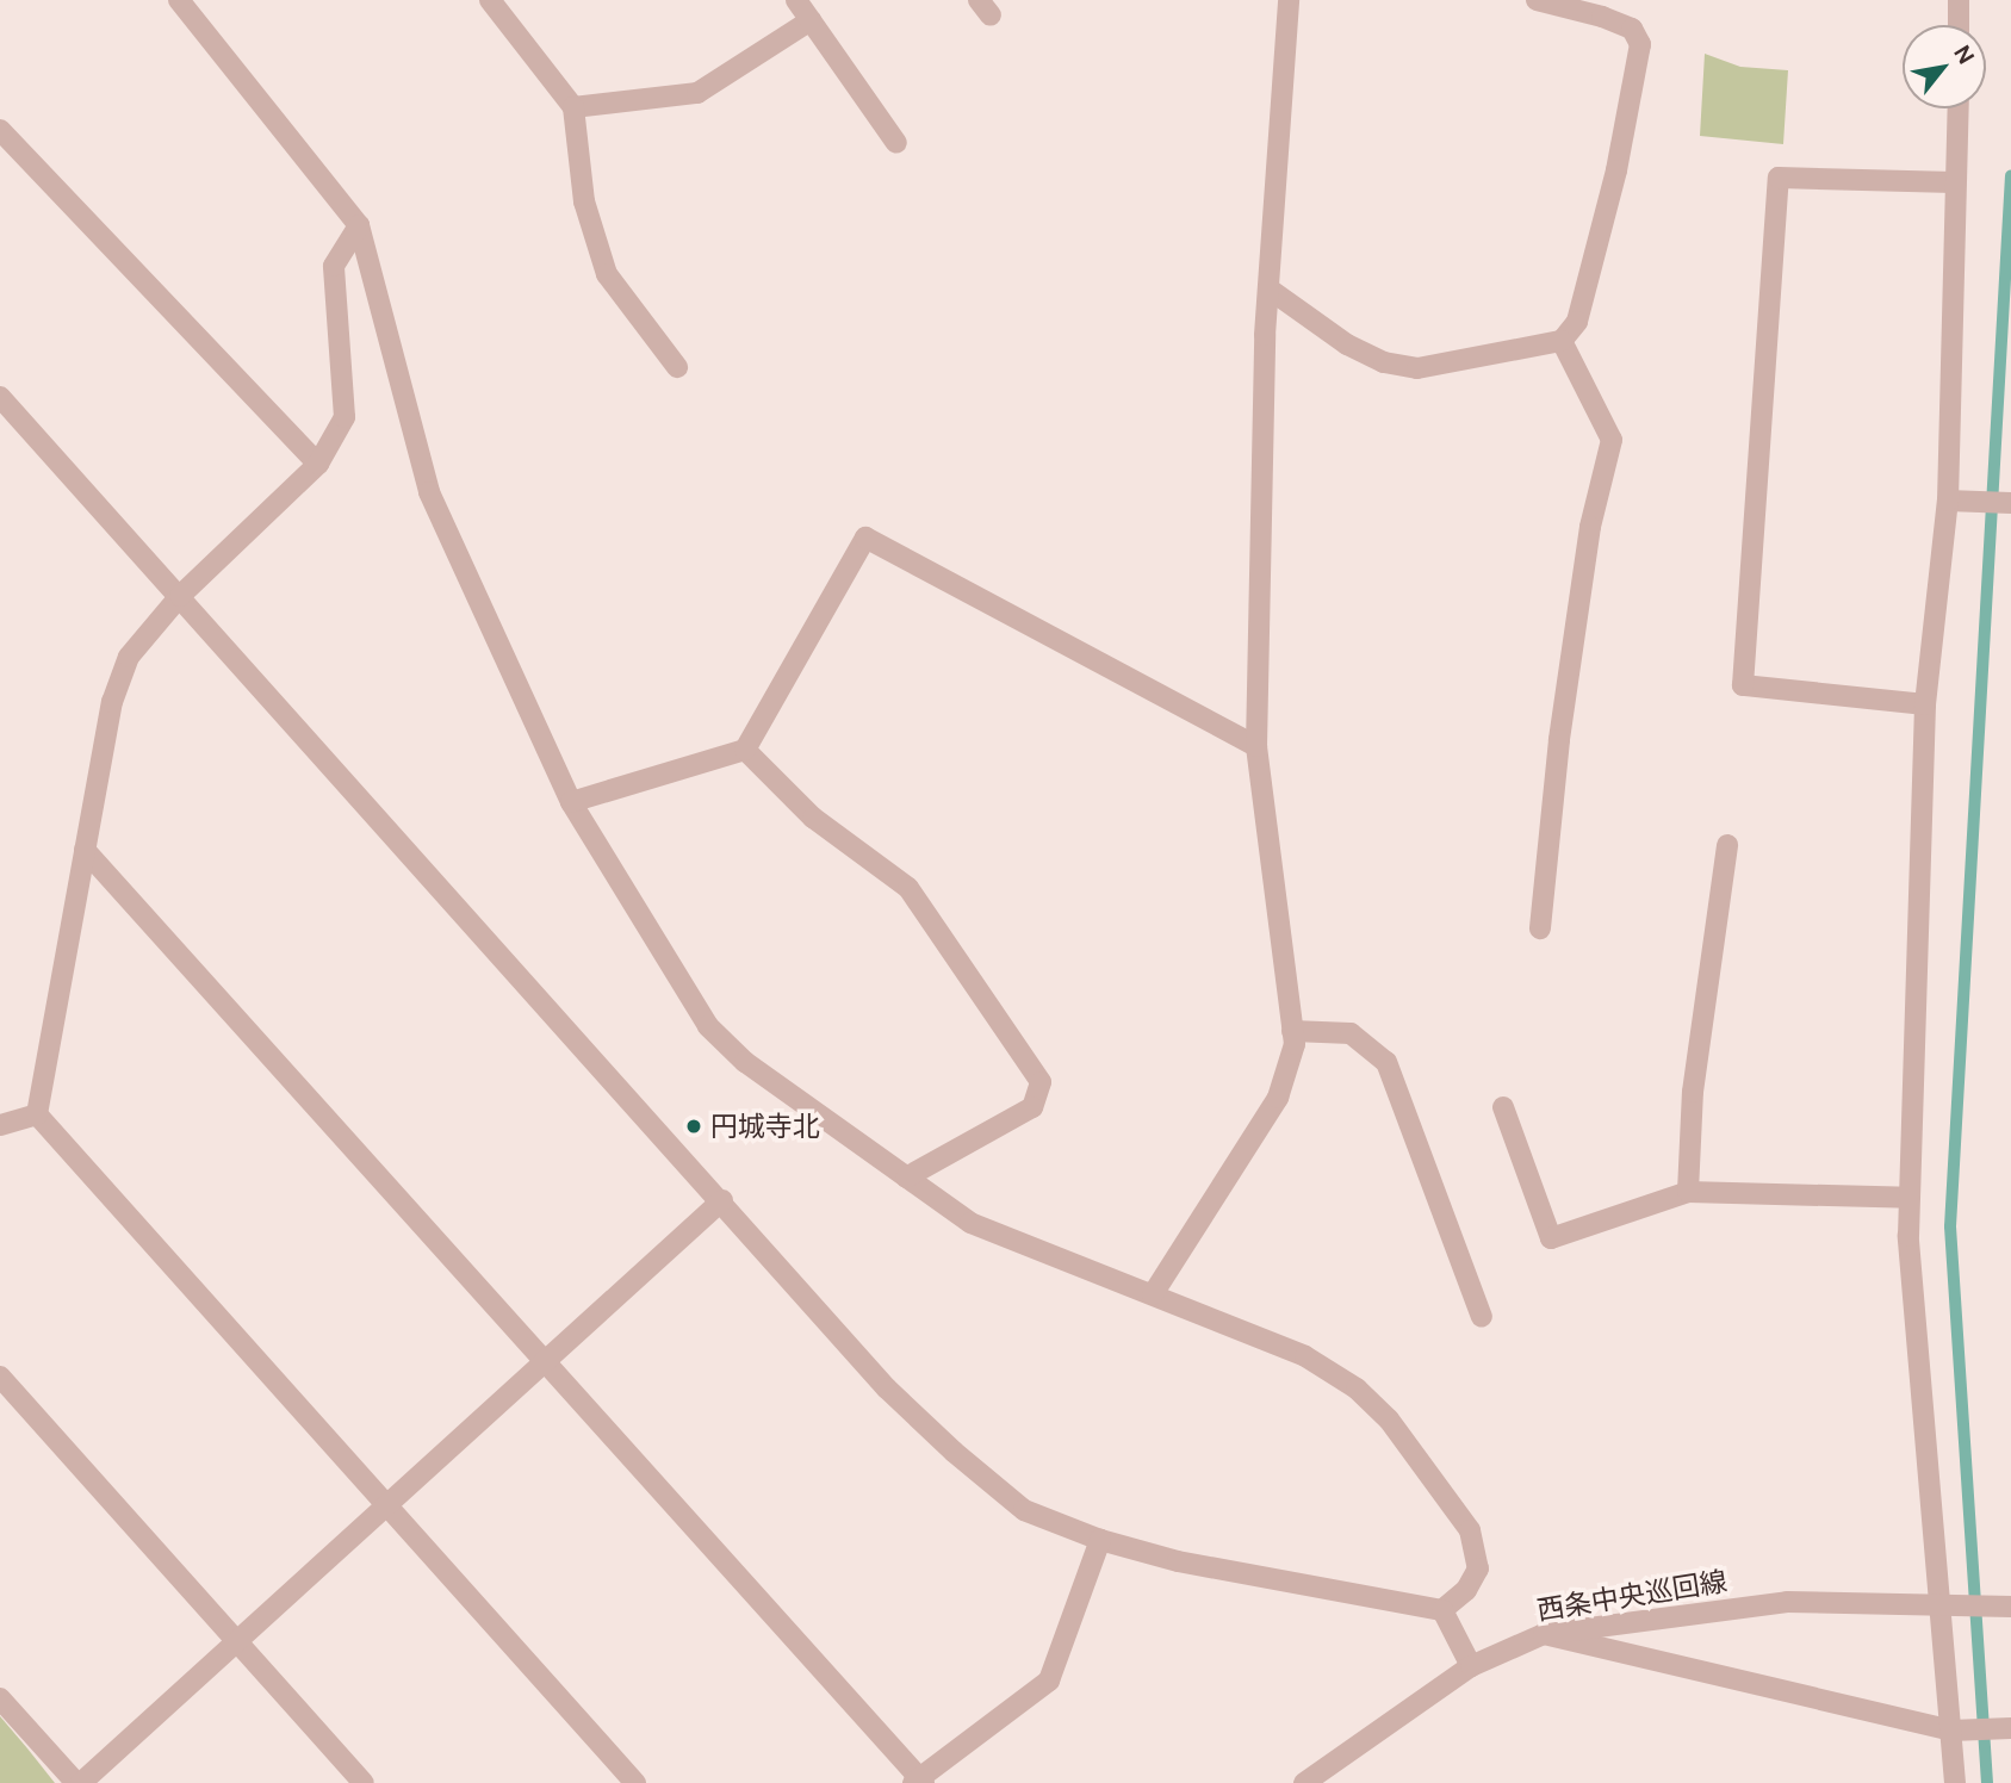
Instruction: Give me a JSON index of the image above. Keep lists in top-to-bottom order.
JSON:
{
  "streets": {
    "street": ["西条中央巡回線"]
  },
  "places": ["円城寺北"],
  "north": "top right"
}
